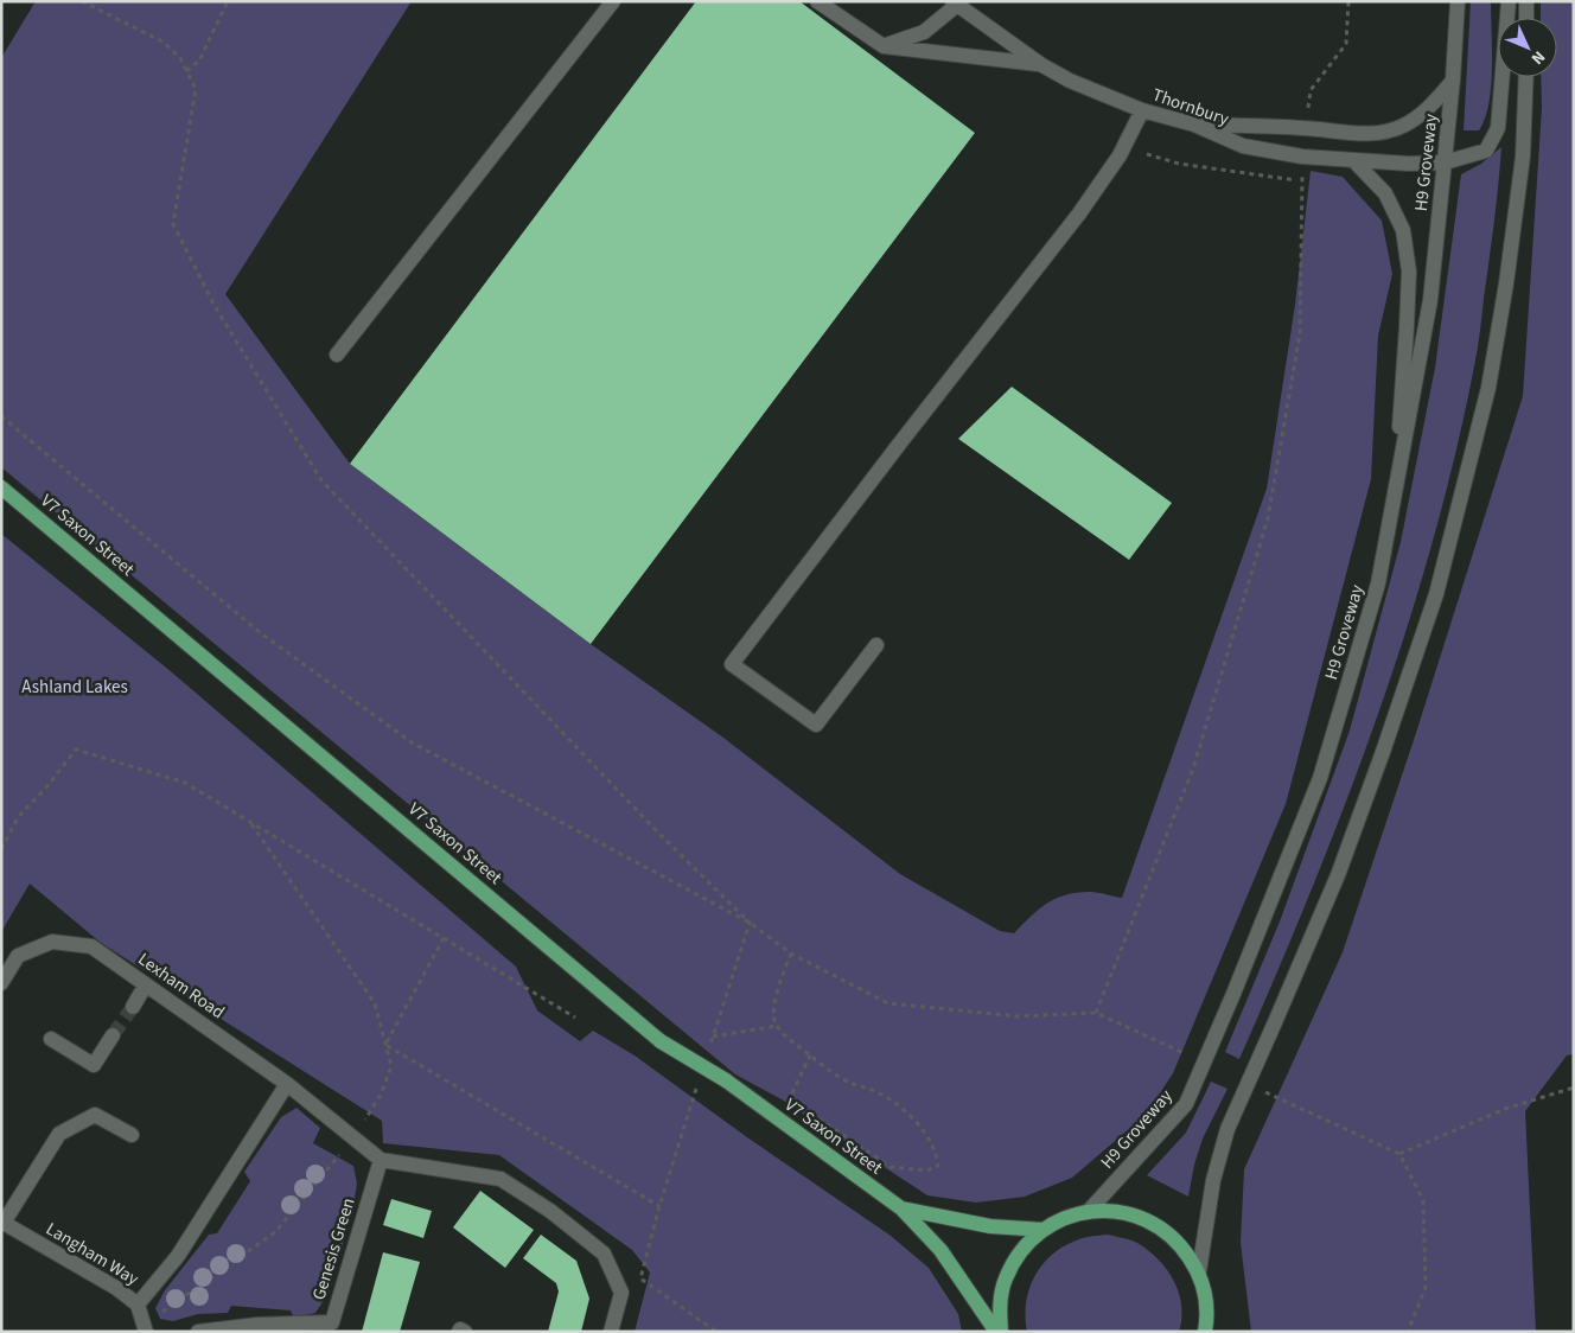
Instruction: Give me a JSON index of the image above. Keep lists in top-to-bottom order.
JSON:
{
  "streets": {
    "main road": ["V7 Saxon Street"],
    "street": [
      "Thornbury",
      "H9 Groveway",
      "Lexham Road",
      "Genesis Green",
      "Langham Way"
    ]
  },
  "crossings": [
    ["Thornbury", "H9 Groveway"],
    ["Lexham Road", "Genesis Green"]
  ],
  "parks": ["Ashland Lakes"],
  "north": "bottom right"
}
